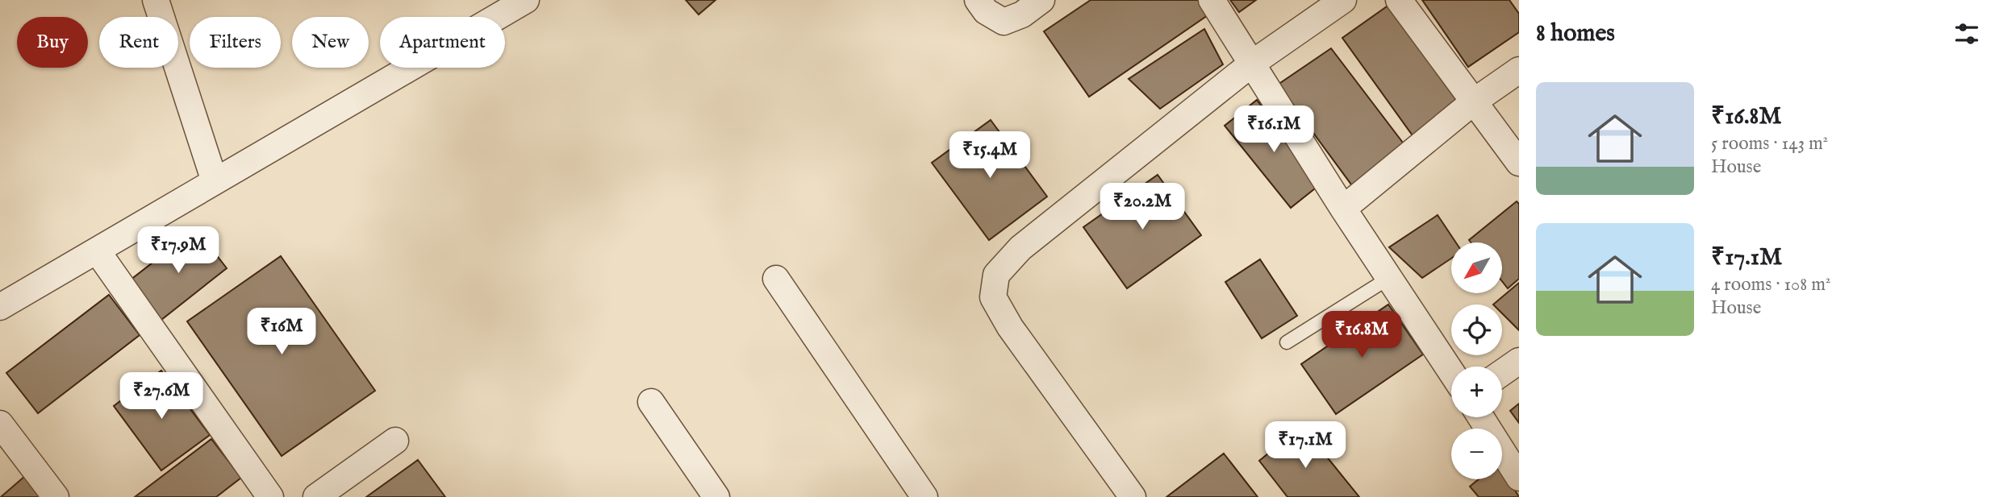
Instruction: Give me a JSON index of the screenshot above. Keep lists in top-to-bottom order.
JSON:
{
  "north": "bottom left",
  "page": {
    "heading": "8 homes",
    "chip": [
      "Buy",
      "Rent",
      "Filters",
      "New",
      "Apartment"
    ],
    "list": [
      {
        "name": "₹16.8M",
        "note": "5 rooms · 143 m² · House"
      },
      {
        "name": "₹17.1M",
        "note": "4 rooms · 108 m² · House"
      }
    ],
    "price": [
      "₹16.1M",
      "₹15.4M",
      "₹20.2M",
      "₹17.9M",
      "₹16M",
      "₹16.8M",
      "₹27.6M",
      "₹17.1M"
    ],
    "map_buttons": ["+", "−"]
  }
}
